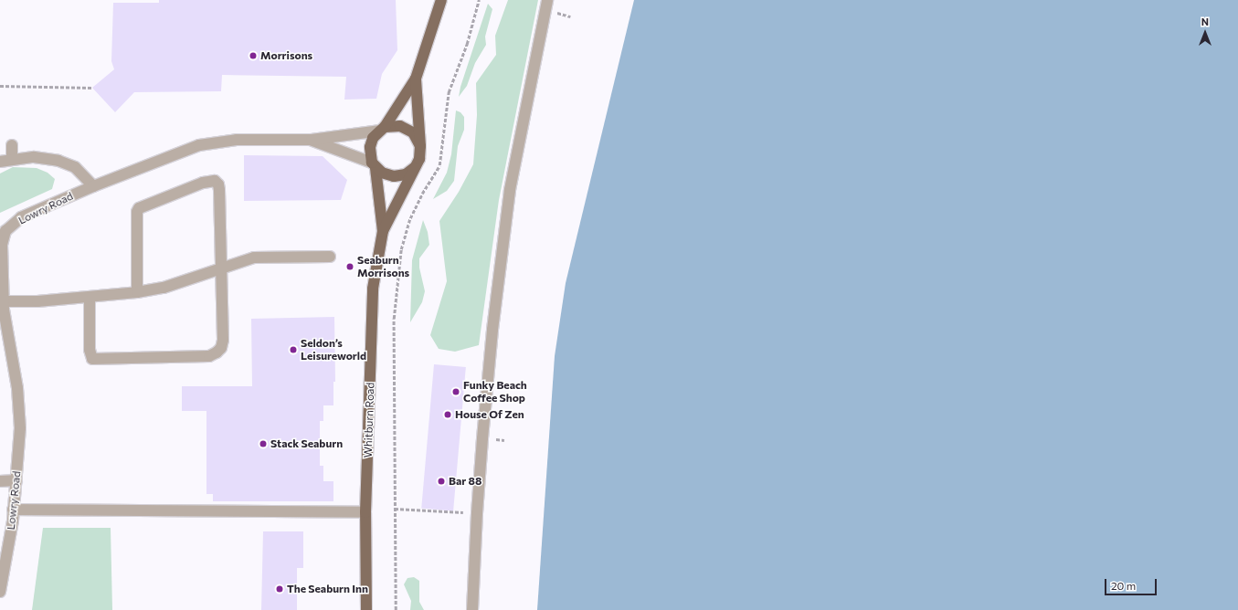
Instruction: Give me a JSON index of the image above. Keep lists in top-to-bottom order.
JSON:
{
  "streets": {
    "main road": ["Whitburn Road"],
    "street": ["Lowry Road"]
  },
  "places": [
    "Morrisons",
    "Seaburn Morrisons",
    "Seldon’s Leisureworld",
    "Funky Beach Coffee Shop",
    "House Of Zen",
    "Stack Seaburn",
    "Bar 88",
    "The Seaburn Inn"
  ],
  "scale_bar": "20 m",
  "north": "top"
}
